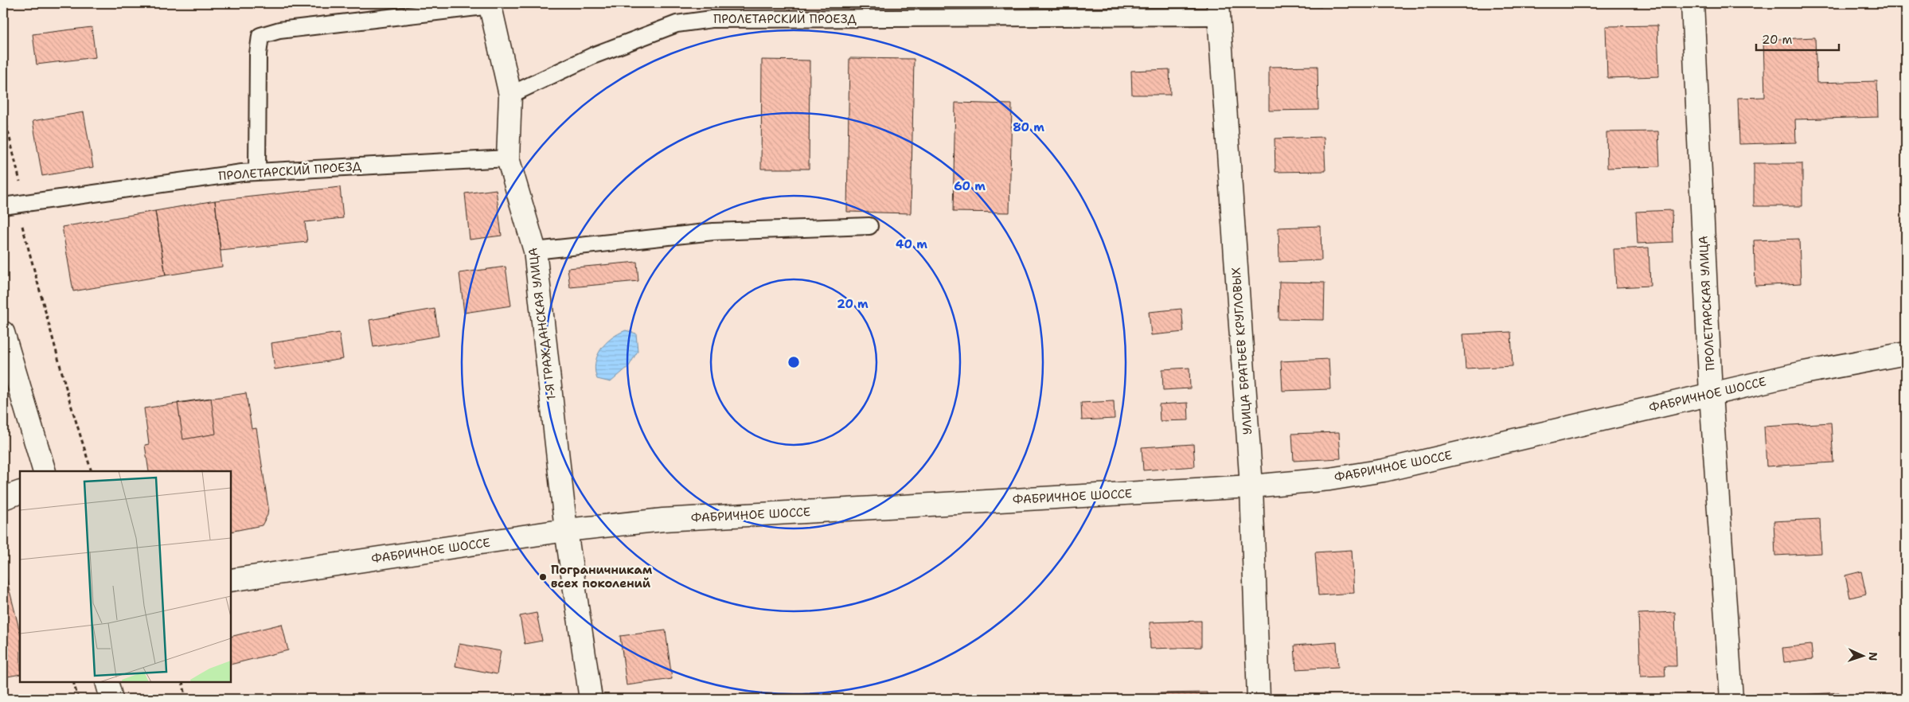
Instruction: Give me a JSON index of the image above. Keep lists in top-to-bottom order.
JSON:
{
  "streets": {
    "street": [
      "ПРОЛЕТАРСКАЯ УЛИЦА",
      "1-Я ГРАЖДАНСКАЯ УЛИЦА",
      "УЛИЦА БРАТЬЕВ КРУГЛОВЫХ",
      "ФАБРИЧНОЕ ШОССЕ"
    ],
    "lane": ["ПРОЛЕТАРСКИЙ ПРОЕЗД"]
  },
  "crossings": [
    ["ПРОЛЕТАРСКИЙ ПРОЕЗД", "1-Я ГРАЖДАНСКАЯ УЛИЦА"],
    ["ПРОЛЕТАРСКИЙ ПРОЕЗД", "УЛИЦА БРАТЬЕВ КРУГЛОВЫХ"],
    ["ПРОЛЕТАРСКАЯ УЛИЦА", "ФАБРИЧНОЕ ШОССЕ"],
    ["1-Я ГРАЖДАНСКАЯ УЛИЦА", "ФАБРИЧНОЕ ШОССЕ"],
    ["УЛИЦА БРАТЬЕВ КРУГЛОВЫХ", "ФАБРИЧНОЕ ШОССЕ"]
  ],
  "places": ["Пограничникам всех поколений"],
  "scale_bar": "20 m",
  "north": "right",
  "rings": [
    "80 m",
    "60 m",
    "40 m",
    "20 m"
  ]
}
